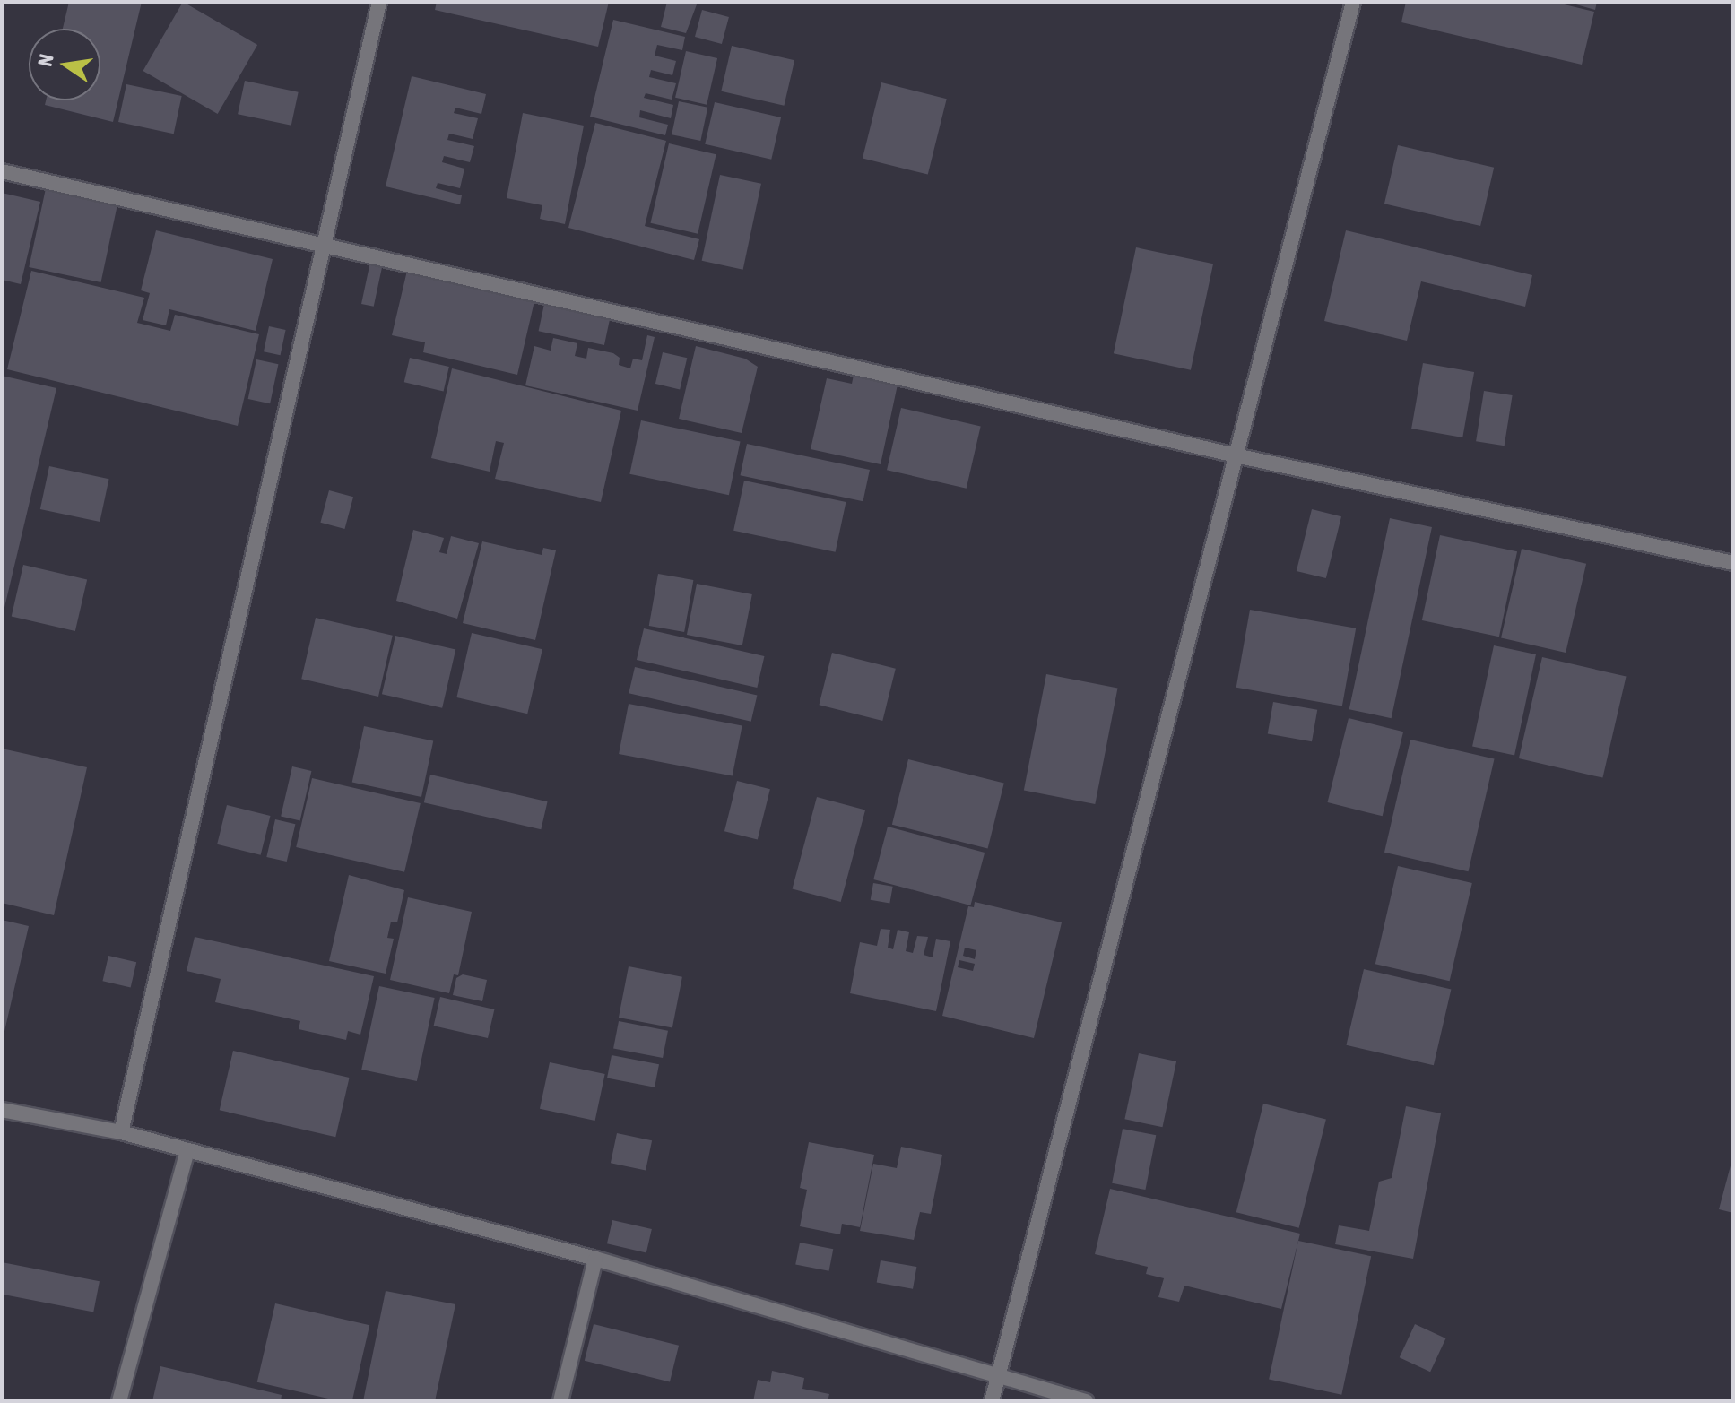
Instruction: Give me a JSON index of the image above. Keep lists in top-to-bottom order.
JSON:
{
  "north": "left"
}
